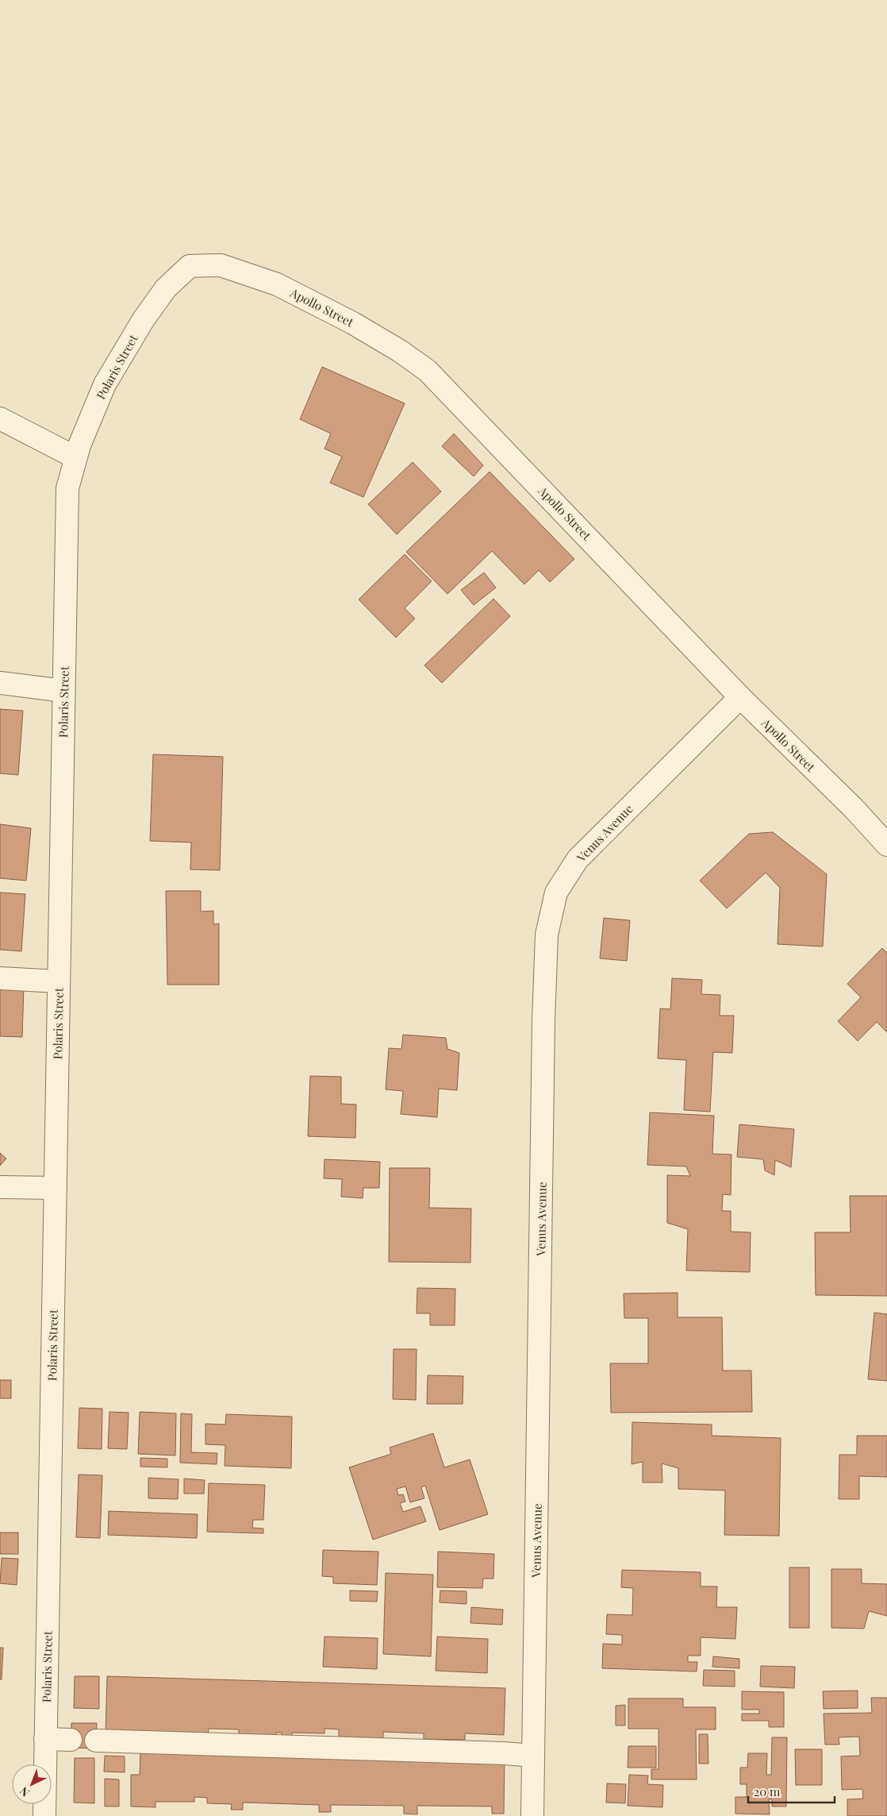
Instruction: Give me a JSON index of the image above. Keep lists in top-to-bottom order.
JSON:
{
  "streets": {
    "street": ["Apollo Street", "Polaris Street", "Venus Avenue"]
  },
  "crossings": [
    ["Apollo Street", "Polaris Street"],
    ["Apollo Street", "Venus Avenue"]
  ],
  "scale_bar": "20 m",
  "north": "bottom left"
}
